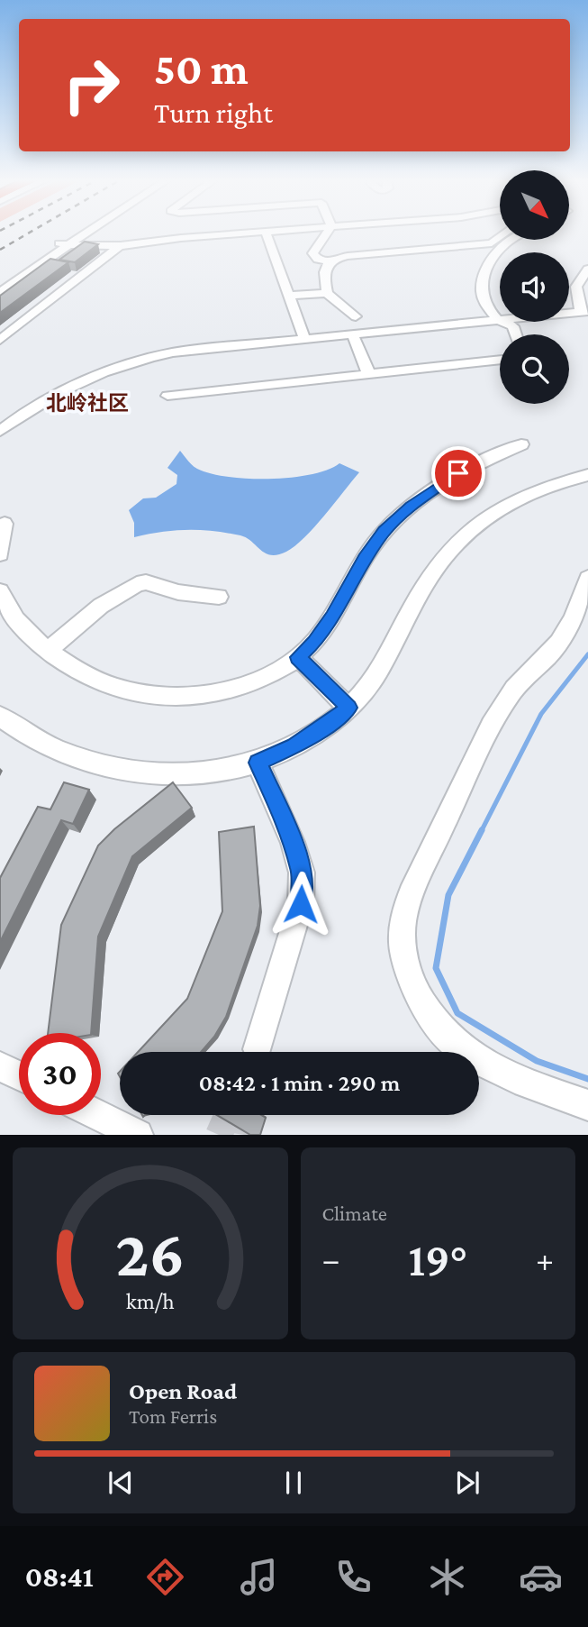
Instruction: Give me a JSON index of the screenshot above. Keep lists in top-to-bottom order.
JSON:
{
  "districts": ["北岭社区"],
  "north": "bottom right",
  "page": {
    "turn": ["50 m", "Turn right"],
    "limit": "30",
    "trip": "08:42 · 1 min · 290 m",
    "tile": "Climate",
    "heat": ["−", "19°", "+"],
    "song": ["Open Road", "Tom Ferris"],
    "tabs": "08:41",
    "gauge": ["26", "km/h"]
  }
}
